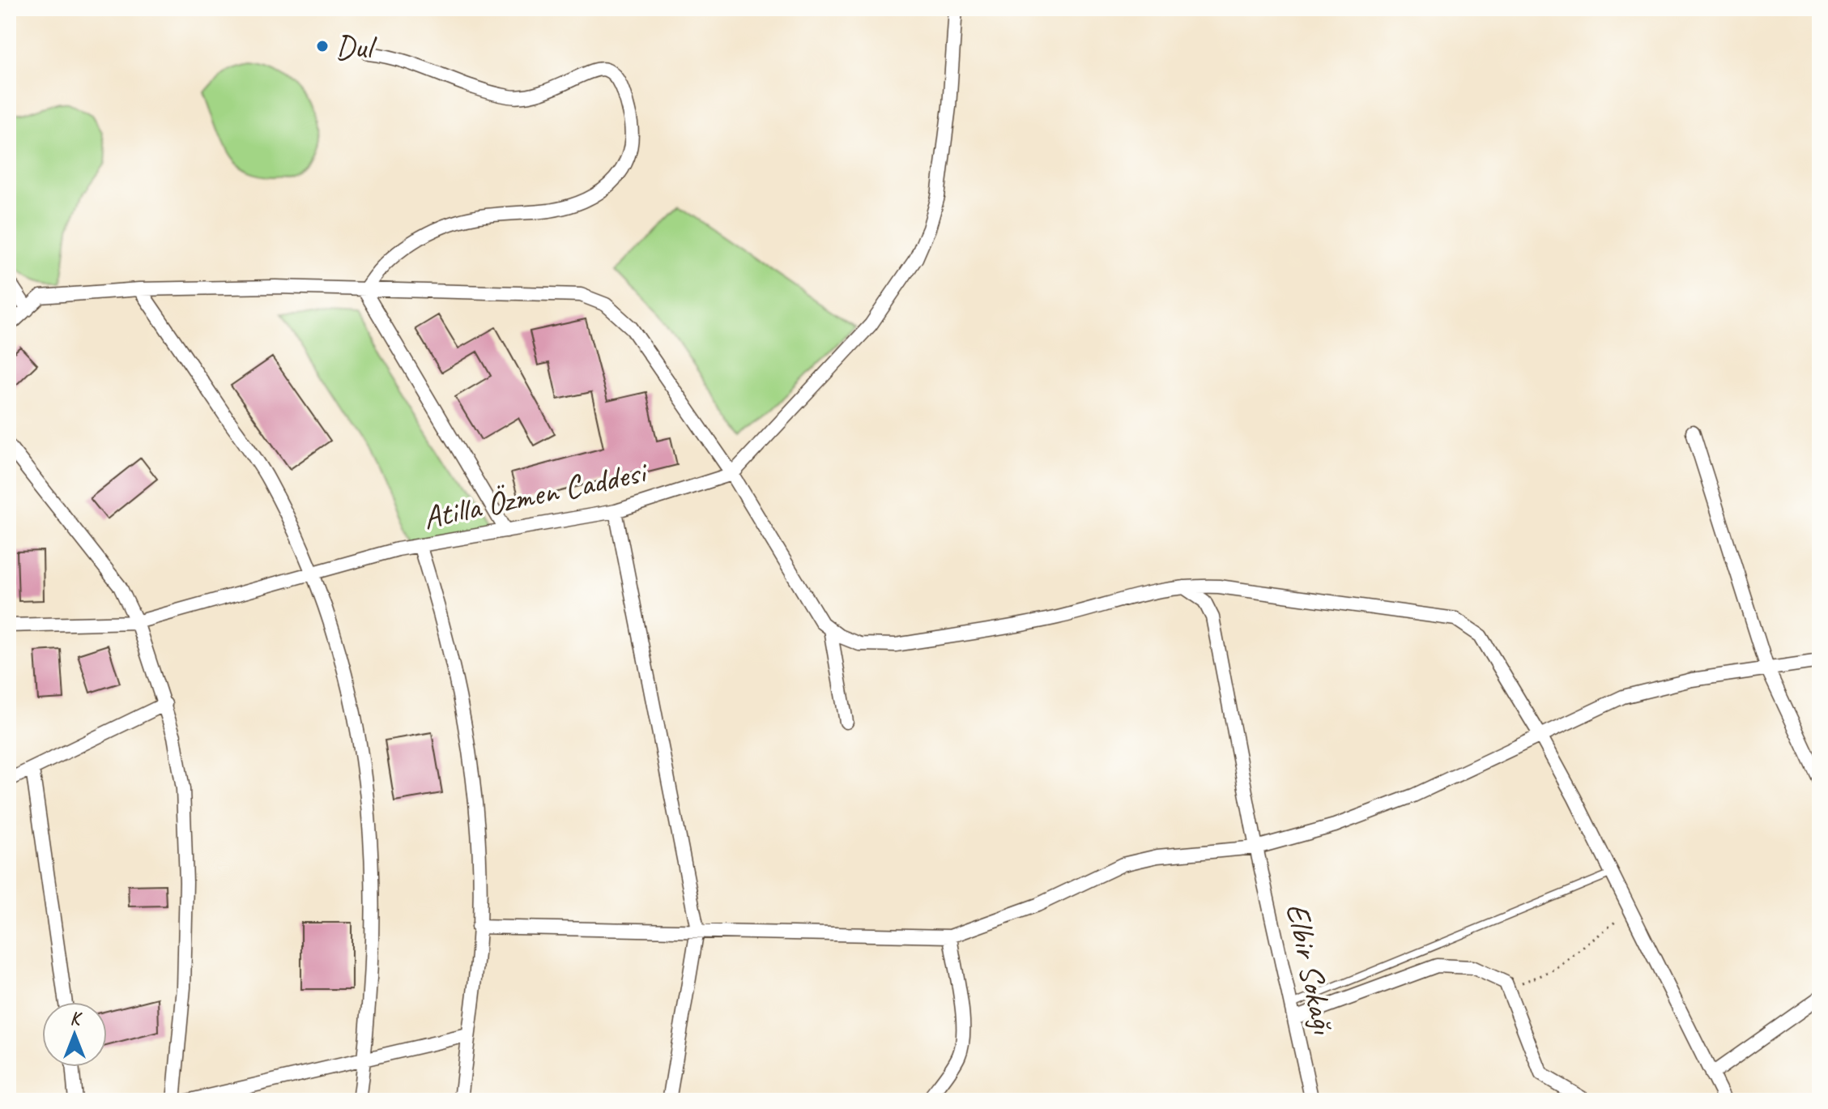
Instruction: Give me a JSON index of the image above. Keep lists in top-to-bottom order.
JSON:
{
  "streets": {
    "street": ["Atilla Özmen Caddesi", "Elbir Sokağı"]
  },
  "places": ["Dul"],
  "north": "top"
}
